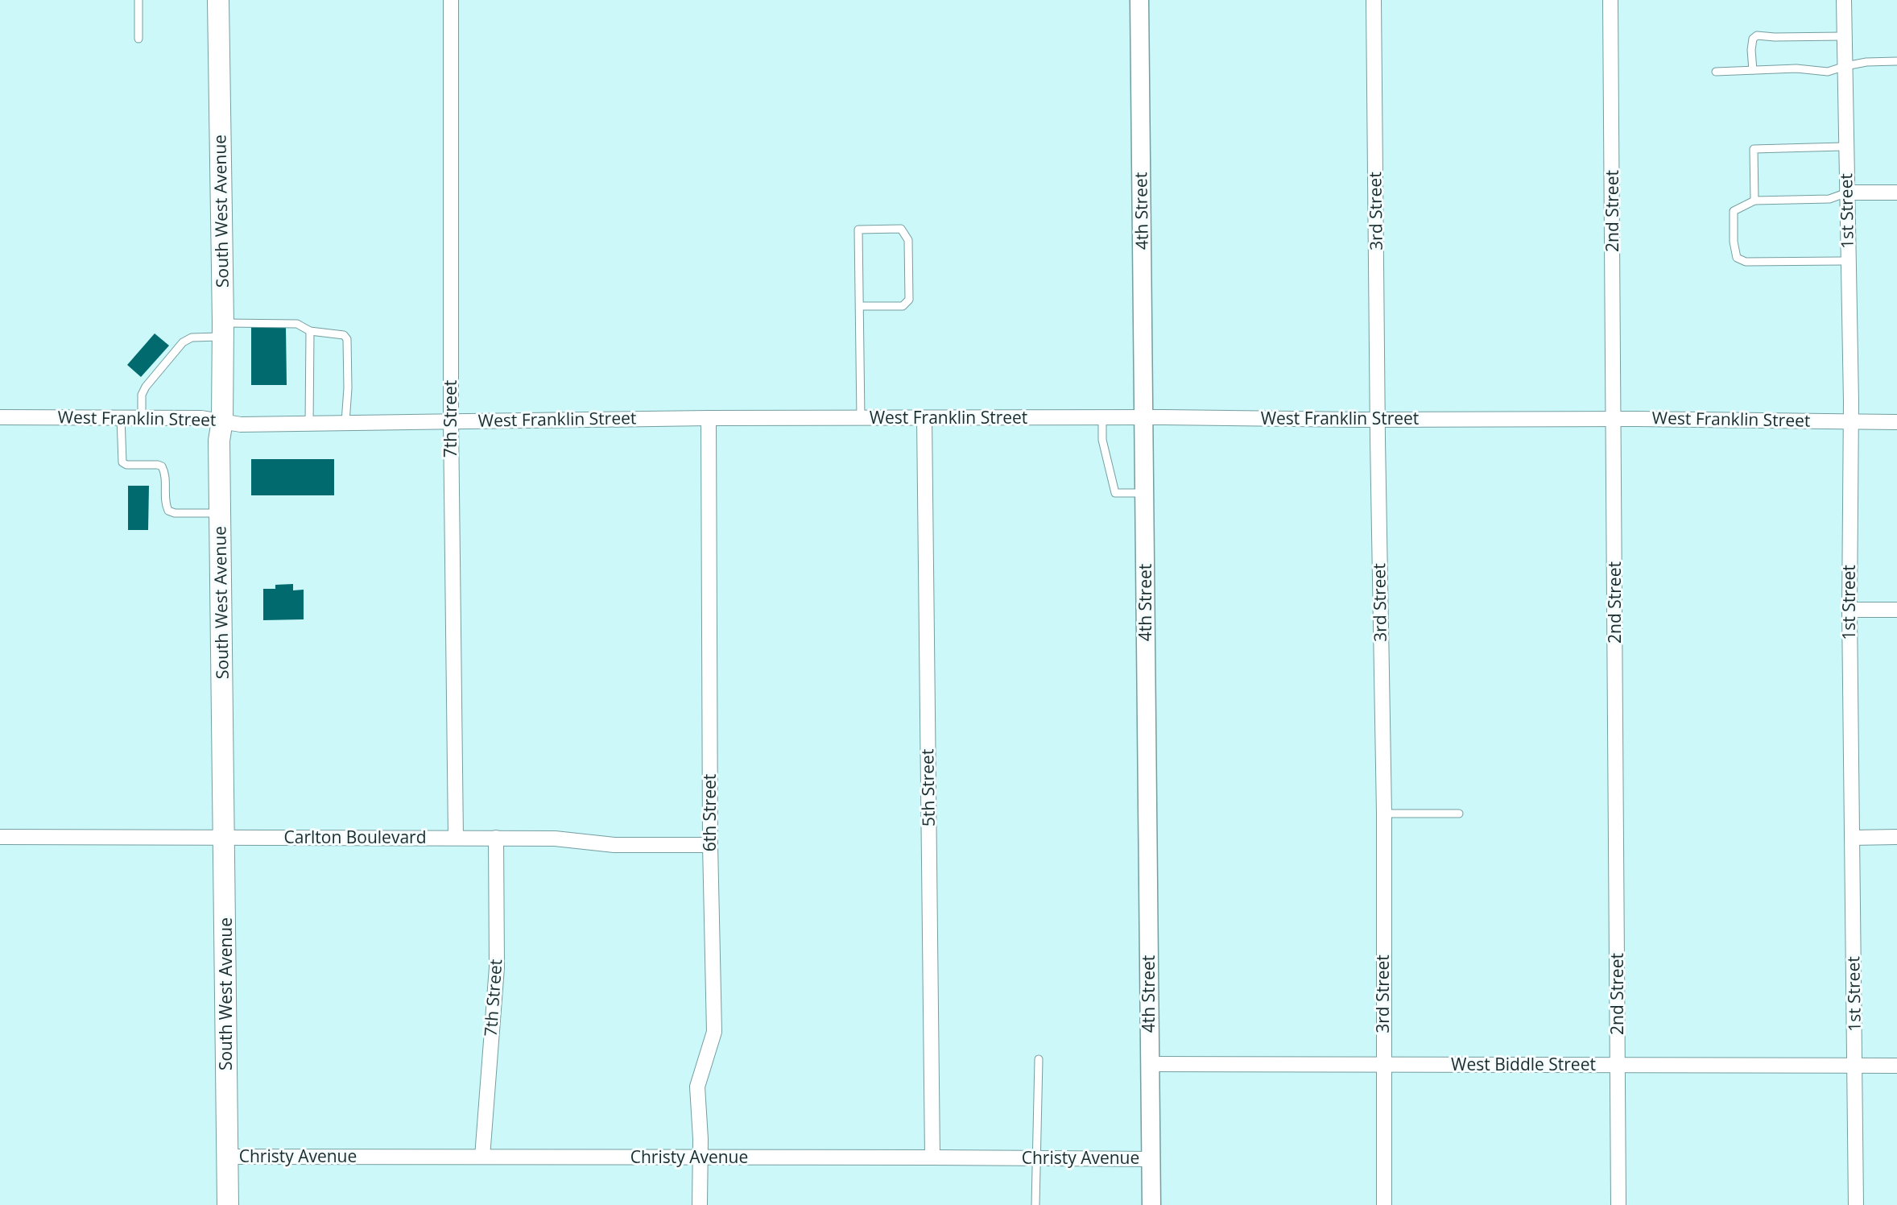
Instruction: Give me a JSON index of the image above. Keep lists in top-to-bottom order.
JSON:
{
  "streets": {
    "main road": ["South West Avenue"],
    "street": [
      "4th Street",
      "3rd Street",
      "2nd Street",
      "1st Street",
      "West Franklin Street",
      "7th Street",
      "5th Street",
      "6th Street",
      "Carlton Boulevard",
      "West Biddle Street",
      "Christy Avenue"
    ]
  },
  "crossings": [
    ["South West Avenue", "West Franklin Street"],
    ["South West Avenue", "Carlton Boulevard"],
    ["South West Avenue", "Christy Avenue"],
    ["4th Street", "West Franklin Street"],
    ["4th Street", "West Biddle Street"],
    ["4th Street", "Christy Avenue"],
    ["3rd Street", "West Franklin Street"],
    ["3rd Street", "West Biddle Street"],
    ["2nd Street", "West Franklin Street"],
    ["2nd Street", "West Biddle Street"],
    ["1st Street", "West Franklin Street"],
    ["1st Street", "West Biddle Street"],
    ["West Franklin Street", "7th Street"],
    ["West Franklin Street", "5th Street"],
    ["West Franklin Street", "6th Street"],
    ["7th Street", "Carlton Boulevard"],
    ["7th Street", "Christy Avenue"],
    ["5th Street", "Christy Avenue"],
    ["6th Street", "Carlton Boulevard"],
    ["6th Street", "Christy Avenue"]
  ]
}
